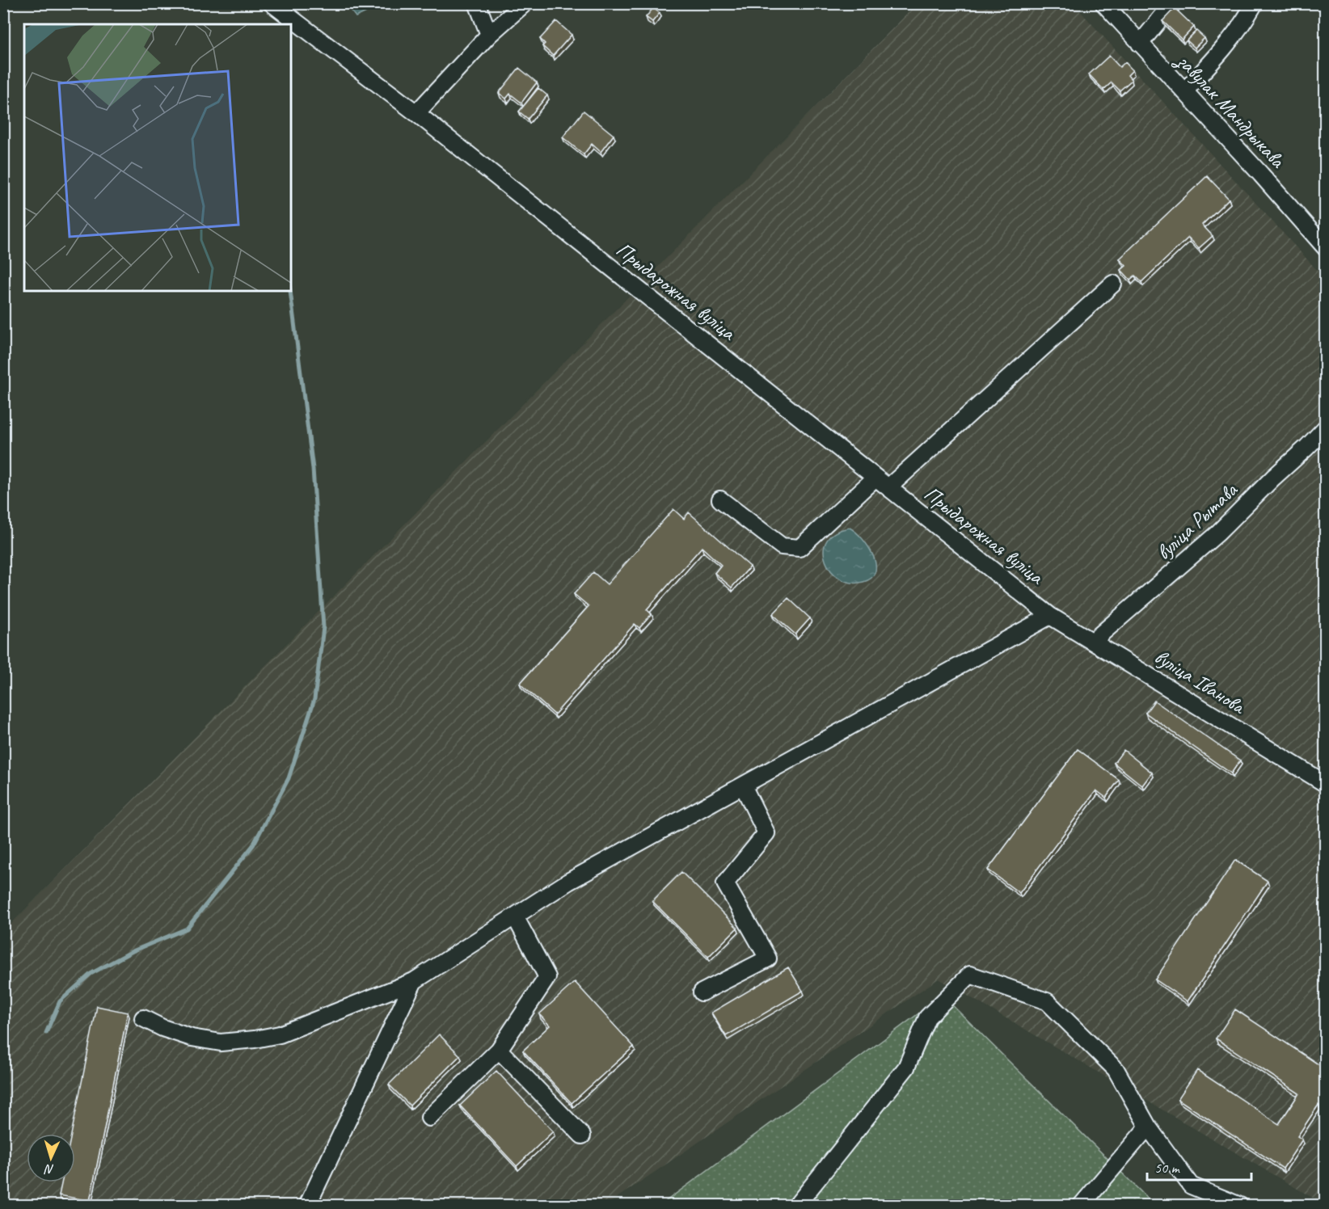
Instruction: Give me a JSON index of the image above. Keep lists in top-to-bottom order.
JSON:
{
  "streets": {
    "street": [
      "завулак Мандрыкава",
      "Прыдарожная вуліца",
      "вуліца Рытава",
      "вуліца Іванова"
    ]
  },
  "crossings": [
    ["Прыдарожная вуліца", "вуліца Іванова"],
    ["вуліца Рытава", "вуліца Іванова"]
  ],
  "scale_bar": "50 m",
  "north": "bottom"
}
